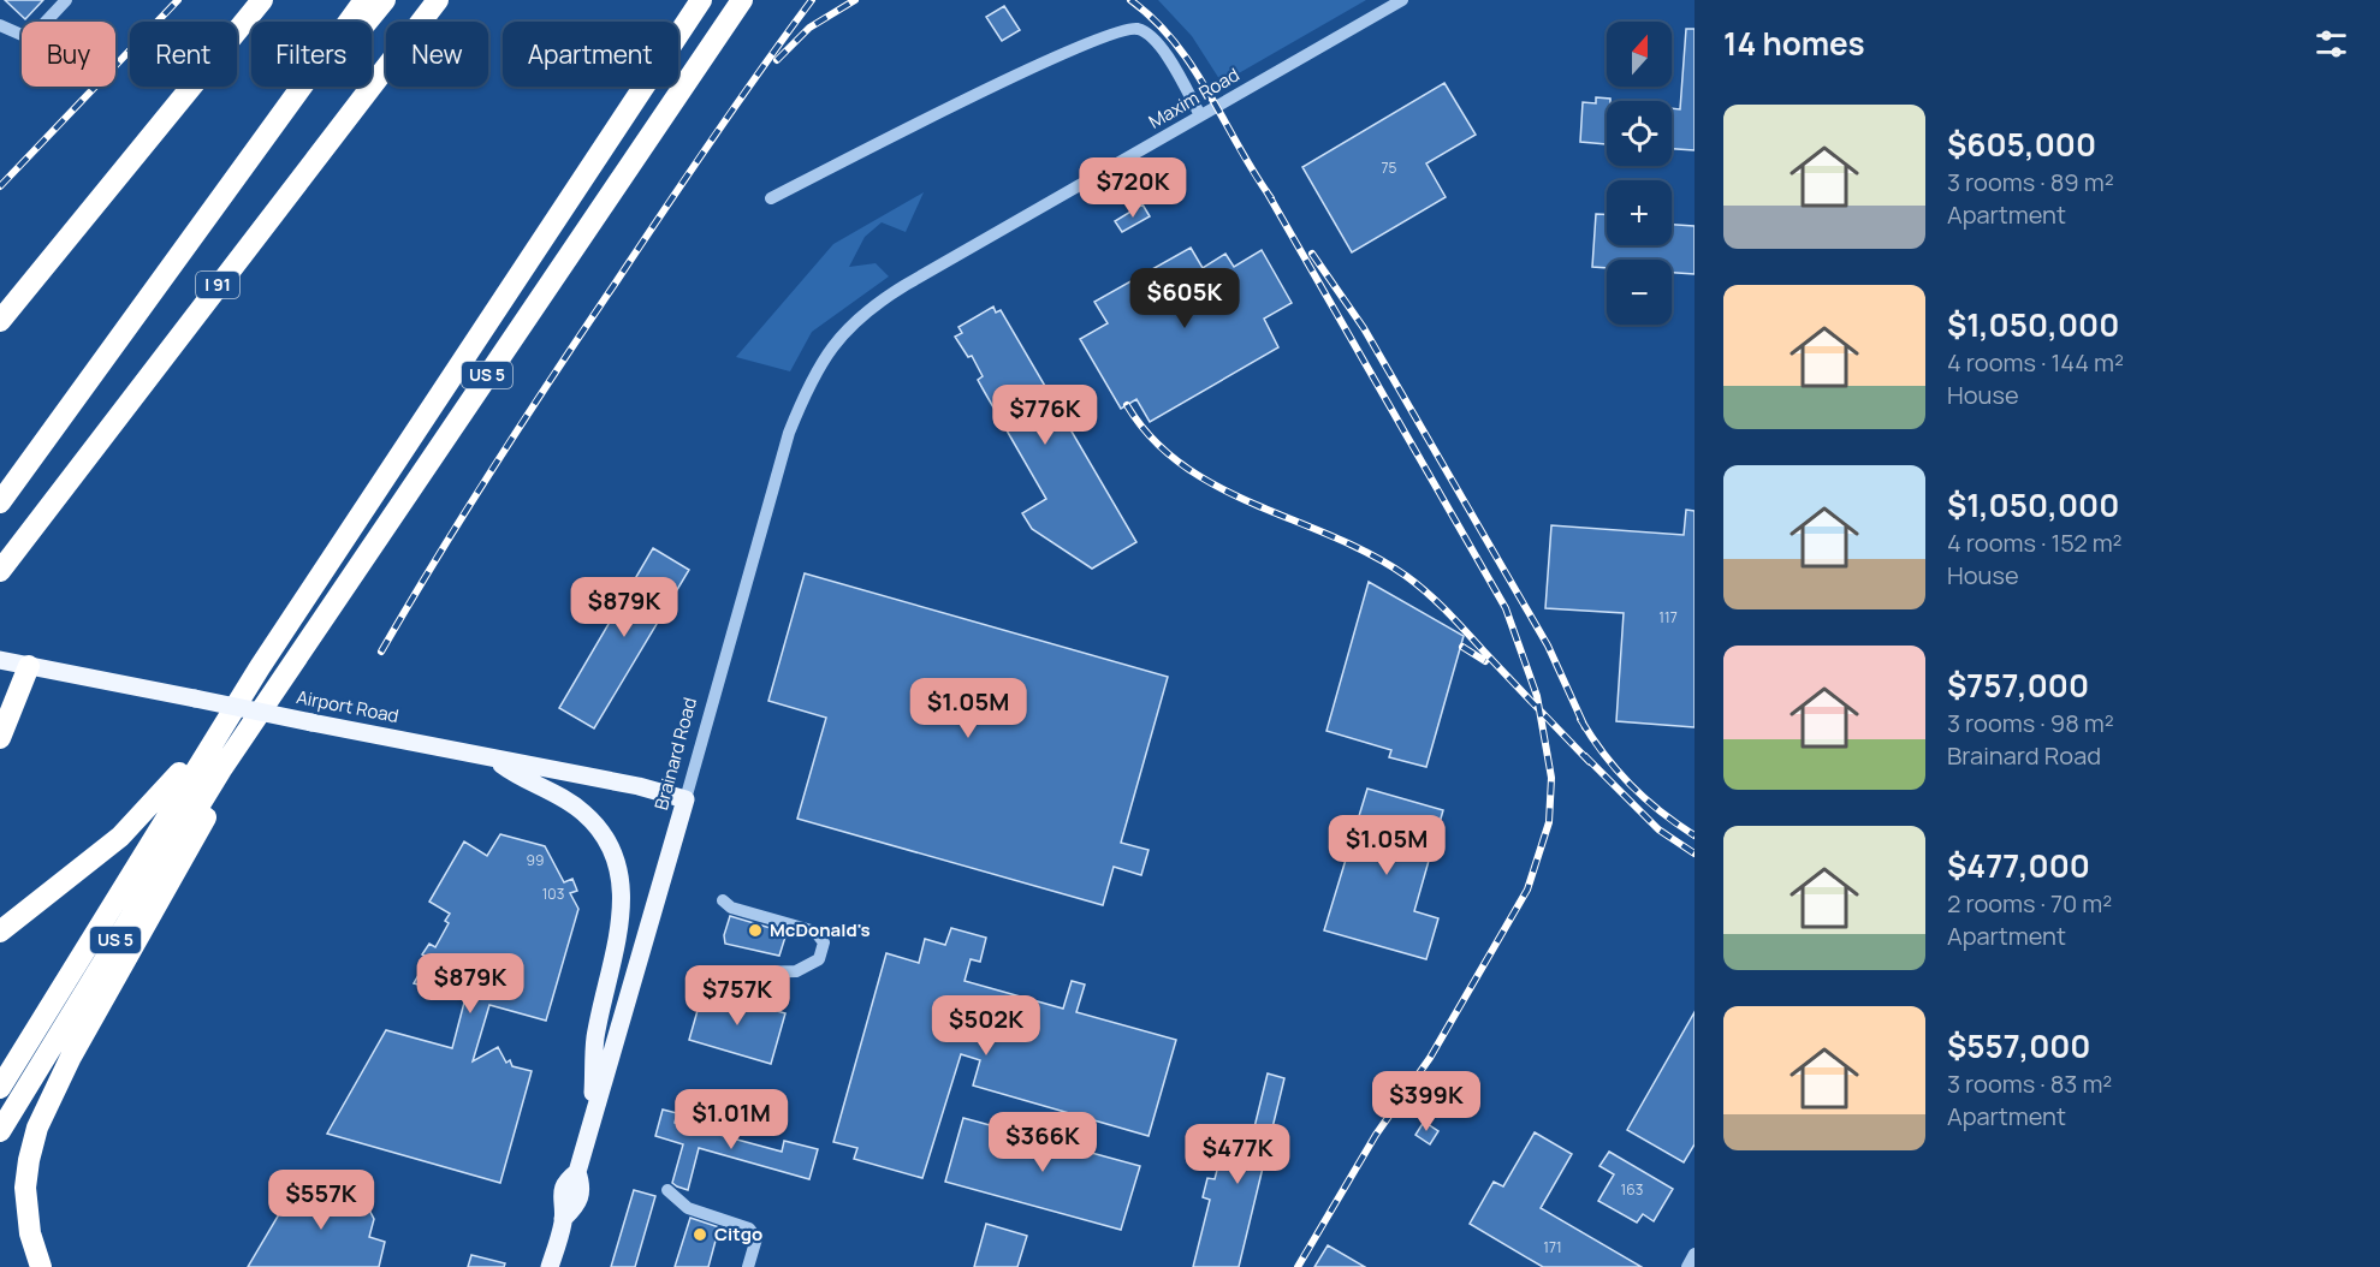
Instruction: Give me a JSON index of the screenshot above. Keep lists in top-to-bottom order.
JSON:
{
  "streets": {
    "highway": ["I 91", "US 5"],
    "main road": ["Airport Road", "Brainard Road"],
    "street": ["Maxim Road"]
  },
  "crossings": [
    ["Maxim Road", "Brainard Road"],
    ["Airport Road", "Brainard Road"]
  ],
  "places": ["McDonald's", "Citgo"],
  "house_numbers": [
    "75",
    "117",
    "99",
    "103",
    "163",
    "171"
  ],
  "north": "top",
  "page": {
    "heading": "14 homes",
    "map_buttons": ["+", "−"],
    "chip": [
      "Buy",
      "Rent",
      "Filters",
      "New",
      "Apartment"
    ],
    "list": [
      {
        "name": "$605,000",
        "note": "3 rooms · 89 m² · Apartment"
      },
      {
        "name": "$1,050,000",
        "note": "4 rooms · 144 m² · House"
      },
      {
        "name": "$1,050,000",
        "note": "4 rooms · 152 m² · House"
      },
      {
        "name": "$757,000",
        "note": "3 rooms · 98 m² · Brainard Road"
      },
      {
        "name": "$477,000",
        "note": "2 rooms · 70 m² · Apartment"
      },
      {
        "name": "$557,000",
        "note": "3 rooms · 83 m² · Apartment"
      }
    ],
    "price": [
      "$720K",
      "$605K",
      "$776K",
      "$879K",
      "$1.05M",
      "$1.05M",
      "$879K",
      "$757K",
      "$502K",
      "$399K",
      "$1.01M",
      "$366K",
      "$477K",
      "$557K"
    ]
  }
}
